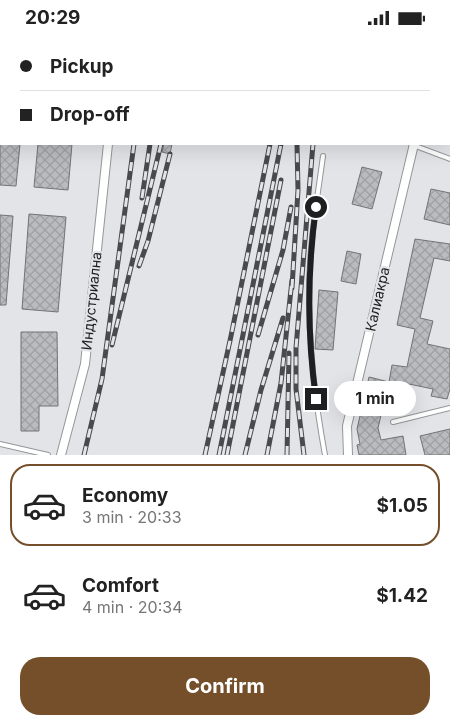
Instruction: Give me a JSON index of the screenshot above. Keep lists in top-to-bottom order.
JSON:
{
  "streets": {
    "street": ["Калиакра", "Индустриална"]
  },
  "page": {
    "status": "20:29",
    "banner": ["Pickup", "Drop-off"],
    "bubble": "1 min",
    "list": [
      {
        "name": "Economy",
        "note": "3 min · 20:33",
        "value": "$1.05"
      },
      {
        "name": "Comfort",
        "note": "4 min · 20:34",
        "value": "$1.42"
      }
    ],
    "buttons": "Confirm"
  }
}
